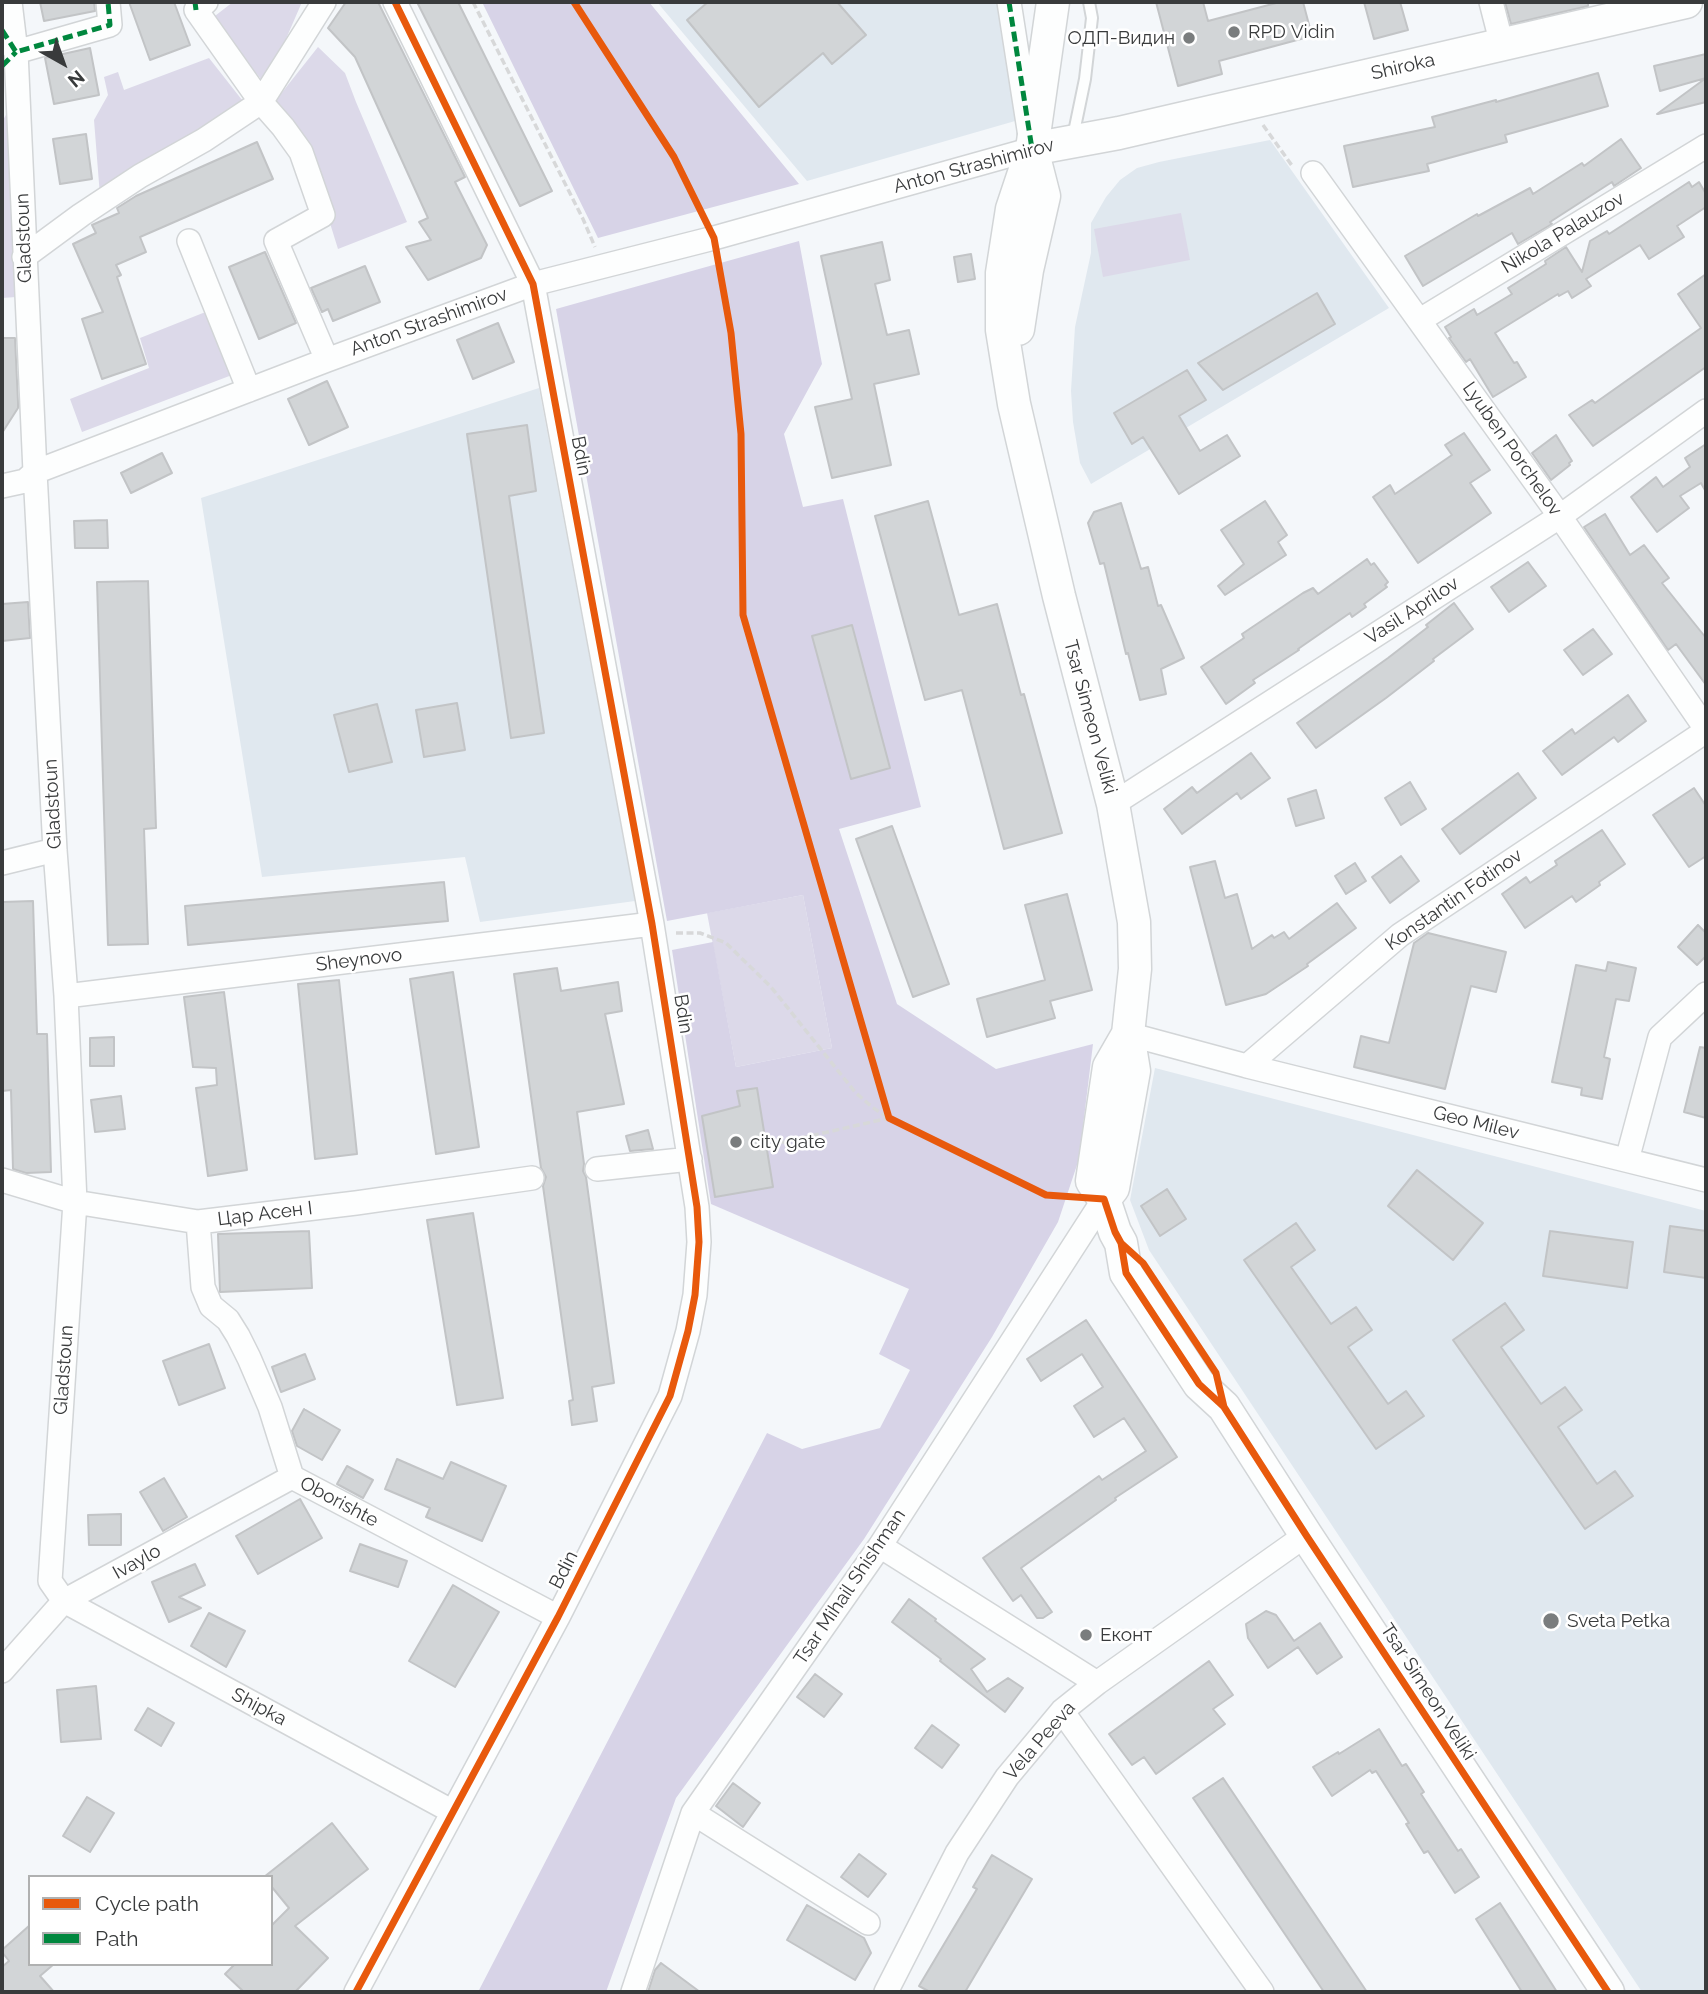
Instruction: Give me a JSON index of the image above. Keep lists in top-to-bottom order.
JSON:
{
  "streets": {
    "main road": ["Shiroka", "Anton Strashimirov", "Tsar Simeon Veliki"],
    "street": [
      "Nikola Palauzov",
      "Gladstoun",
      "Lyuben Porchelov",
      "Bdin",
      "Vasil Aprilov",
      "Konstantin Fotinov",
      "Sheynovo",
      "Geo Milev",
      "Цар Асен I",
      "Oborishte",
      "Ivaylo",
      "Tsar Mihail Shishman",
      "Shipka",
      "Vela Peeva"
    ]
  },
  "crossings": [
    ["Shiroka", "Anton Strashimirov"],
    ["Anton Strashimirov", "Gladstoun"],
    ["Anton Strashimirov", "Bdin"],
    ["Anton Strashimirov", "Tsar Simeon Veliki"],
    ["Nikola Palauzov", "Lyuben Porchelov"],
    ["Gladstoun", "Sheynovo"],
    ["Gladstoun", "Цар Асен I"],
    ["Gladstoun", "Ivaylo"],
    ["Gladstoun", "Shipka"],
    ["Lyuben Porchelov", "Vasil Aprilov"],
    ["Lyuben Porchelov", "Konstantin Fotinov"],
    ["Bdin", "Sheynovo"],
    ["Bdin", "Oborishte"],
    ["Bdin", "Shipka"],
    ["Vasil Aprilov", "Tsar Simeon Veliki"],
    ["Tsar Simeon Veliki", "Tsar Mihail Shishman"],
    ["Tsar Simeon Veliki", "Vela Peeva"],
    ["Konstantin Fotinov", "Geo Milev"],
    ["Цар Асен I", "Oborishte"],
    ["Oborishte", "Ivaylo"],
    ["Ivaylo", "Shipka"]
  ],
  "places": [
    "RPD Vidin",
    "ОДП-Видин",
    "city gate",
    "Sveta Petka",
    "Еконт"
  ],
  "legend": ["Cycle path", "Path"],
  "north": "bottom right"
}
